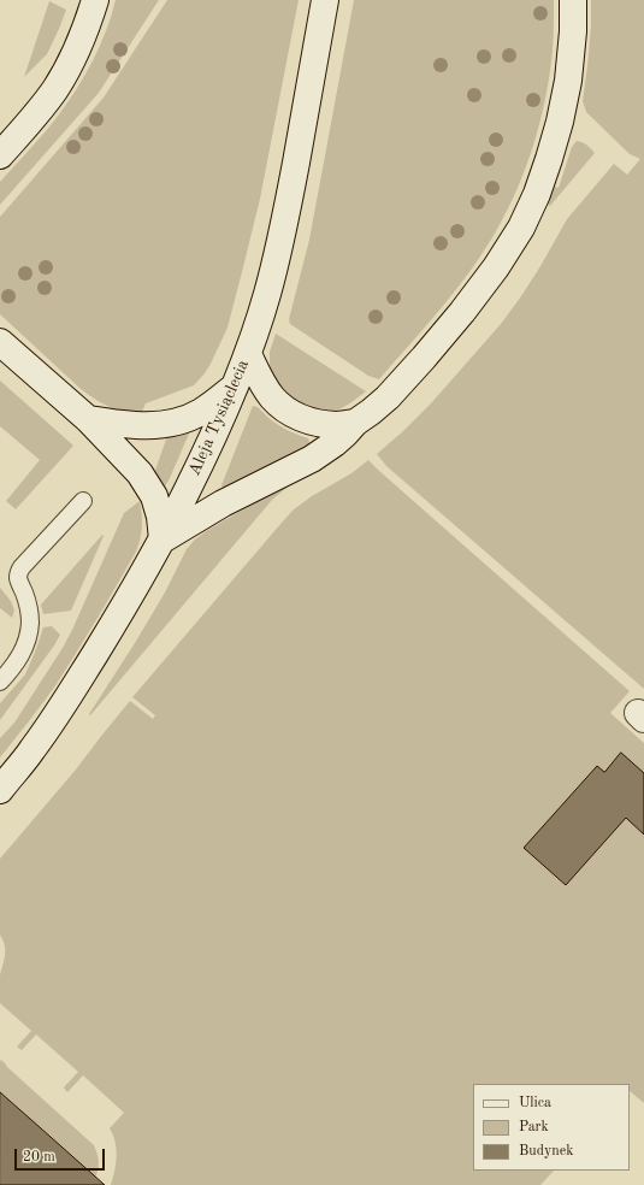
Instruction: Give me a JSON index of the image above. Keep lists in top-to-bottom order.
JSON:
{
  "streets": {
    "street": ["Aleja Tysiąclecia"]
  },
  "legend": ["Ulica", "Park", "Budynek"],
  "scale_bar": "20 m"
}
